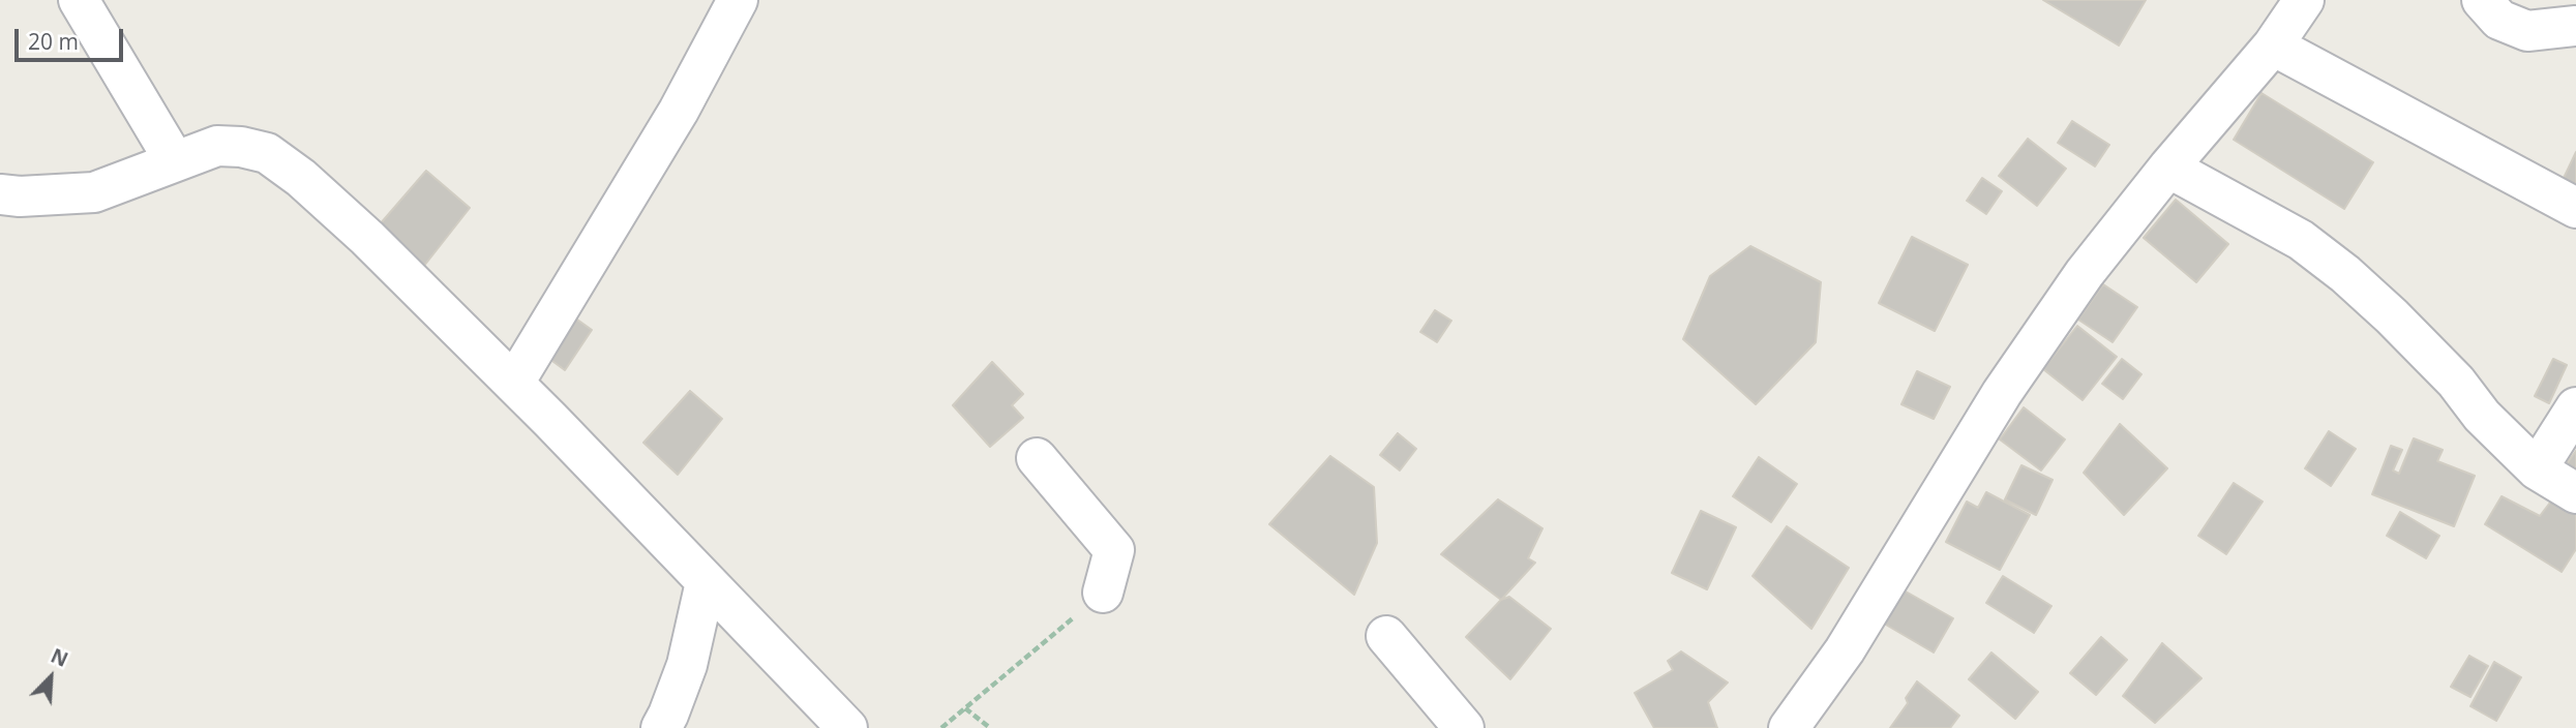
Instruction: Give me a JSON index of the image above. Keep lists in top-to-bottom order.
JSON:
{
  "scale_bar": "20 m",
  "north": "top right"
}
